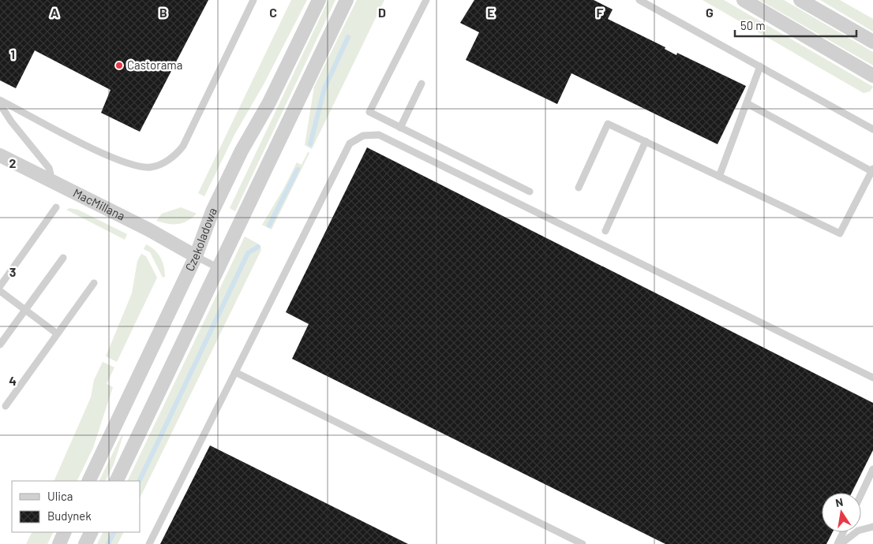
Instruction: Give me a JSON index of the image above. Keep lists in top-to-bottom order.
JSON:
{
  "streets": {
    "street": ["MacMillana", "Czekoladowa"]
  },
  "crossings": [
    ["MacMillana", "Czekoladowa"]
  ],
  "places": ["Castorama"],
  "legend": ["Ulica", "Budynek"],
  "scale_bar": "50 m",
  "north": "top",
  "grid": {
    "columns": [
      "A",
      "B",
      "C",
      "D",
      "E",
      "F",
      "G"
    ],
    "rows": [
      "1",
      "2",
      "3",
      "4"
    ]
  }
}
